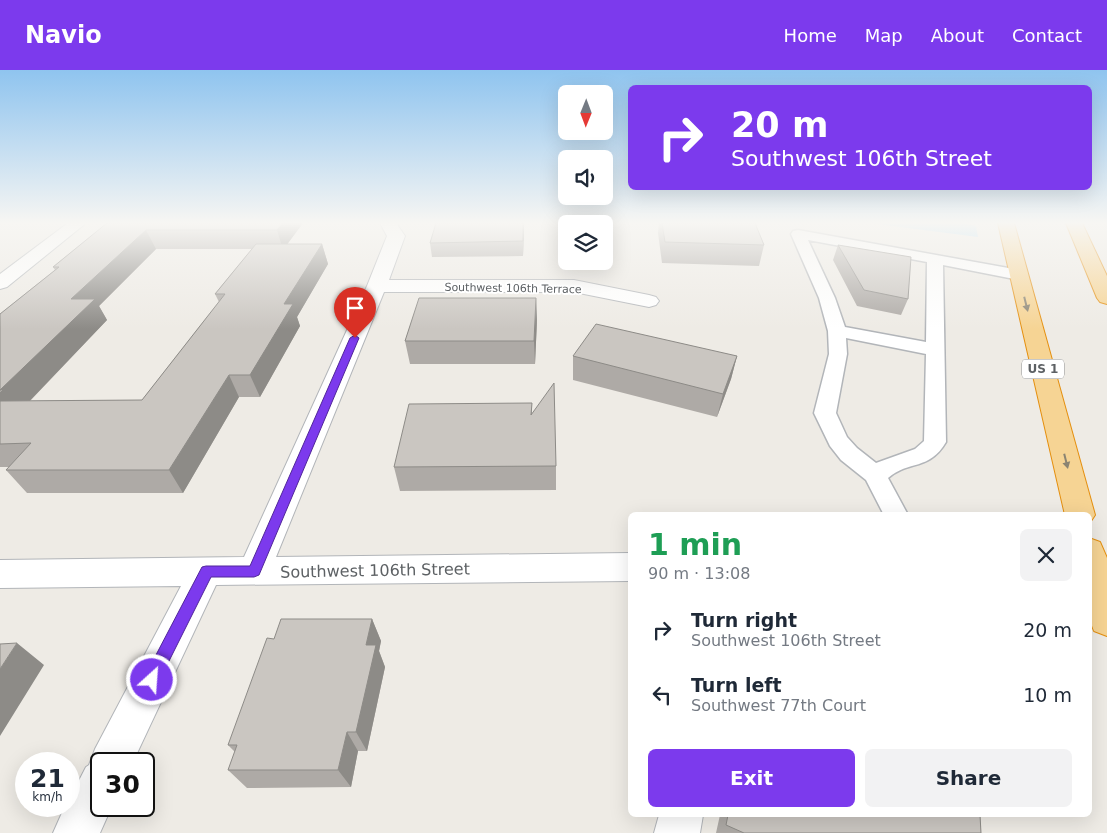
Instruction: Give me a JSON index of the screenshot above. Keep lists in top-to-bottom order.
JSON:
{
  "streets": {
    "highway": ["US 1"],
    "street": ["Southwest 106th Terrace", "Southwest 106th Street"]
  },
  "north": "bottom",
  "page": {
    "header": "Navio",
    "nav": [
      "Home",
      "Map",
      "About",
      "Contact"
    ],
    "turn": ["20 m", "Southwest 106th Street"],
    "heading": ["1 min", "90 m · 13:08"],
    "list": [
      {
        "name": "Turn right",
        "note": "Southwest 106th Street",
        "value": "20 m"
      },
      {
        "name": "Turn left",
        "note": "Southwest 77th Court",
        "value": "10 m"
      }
    ],
    "buttons": ["Exit", "Share"],
    "speed": "21 km/h",
    "limit": "30"
  }
}
